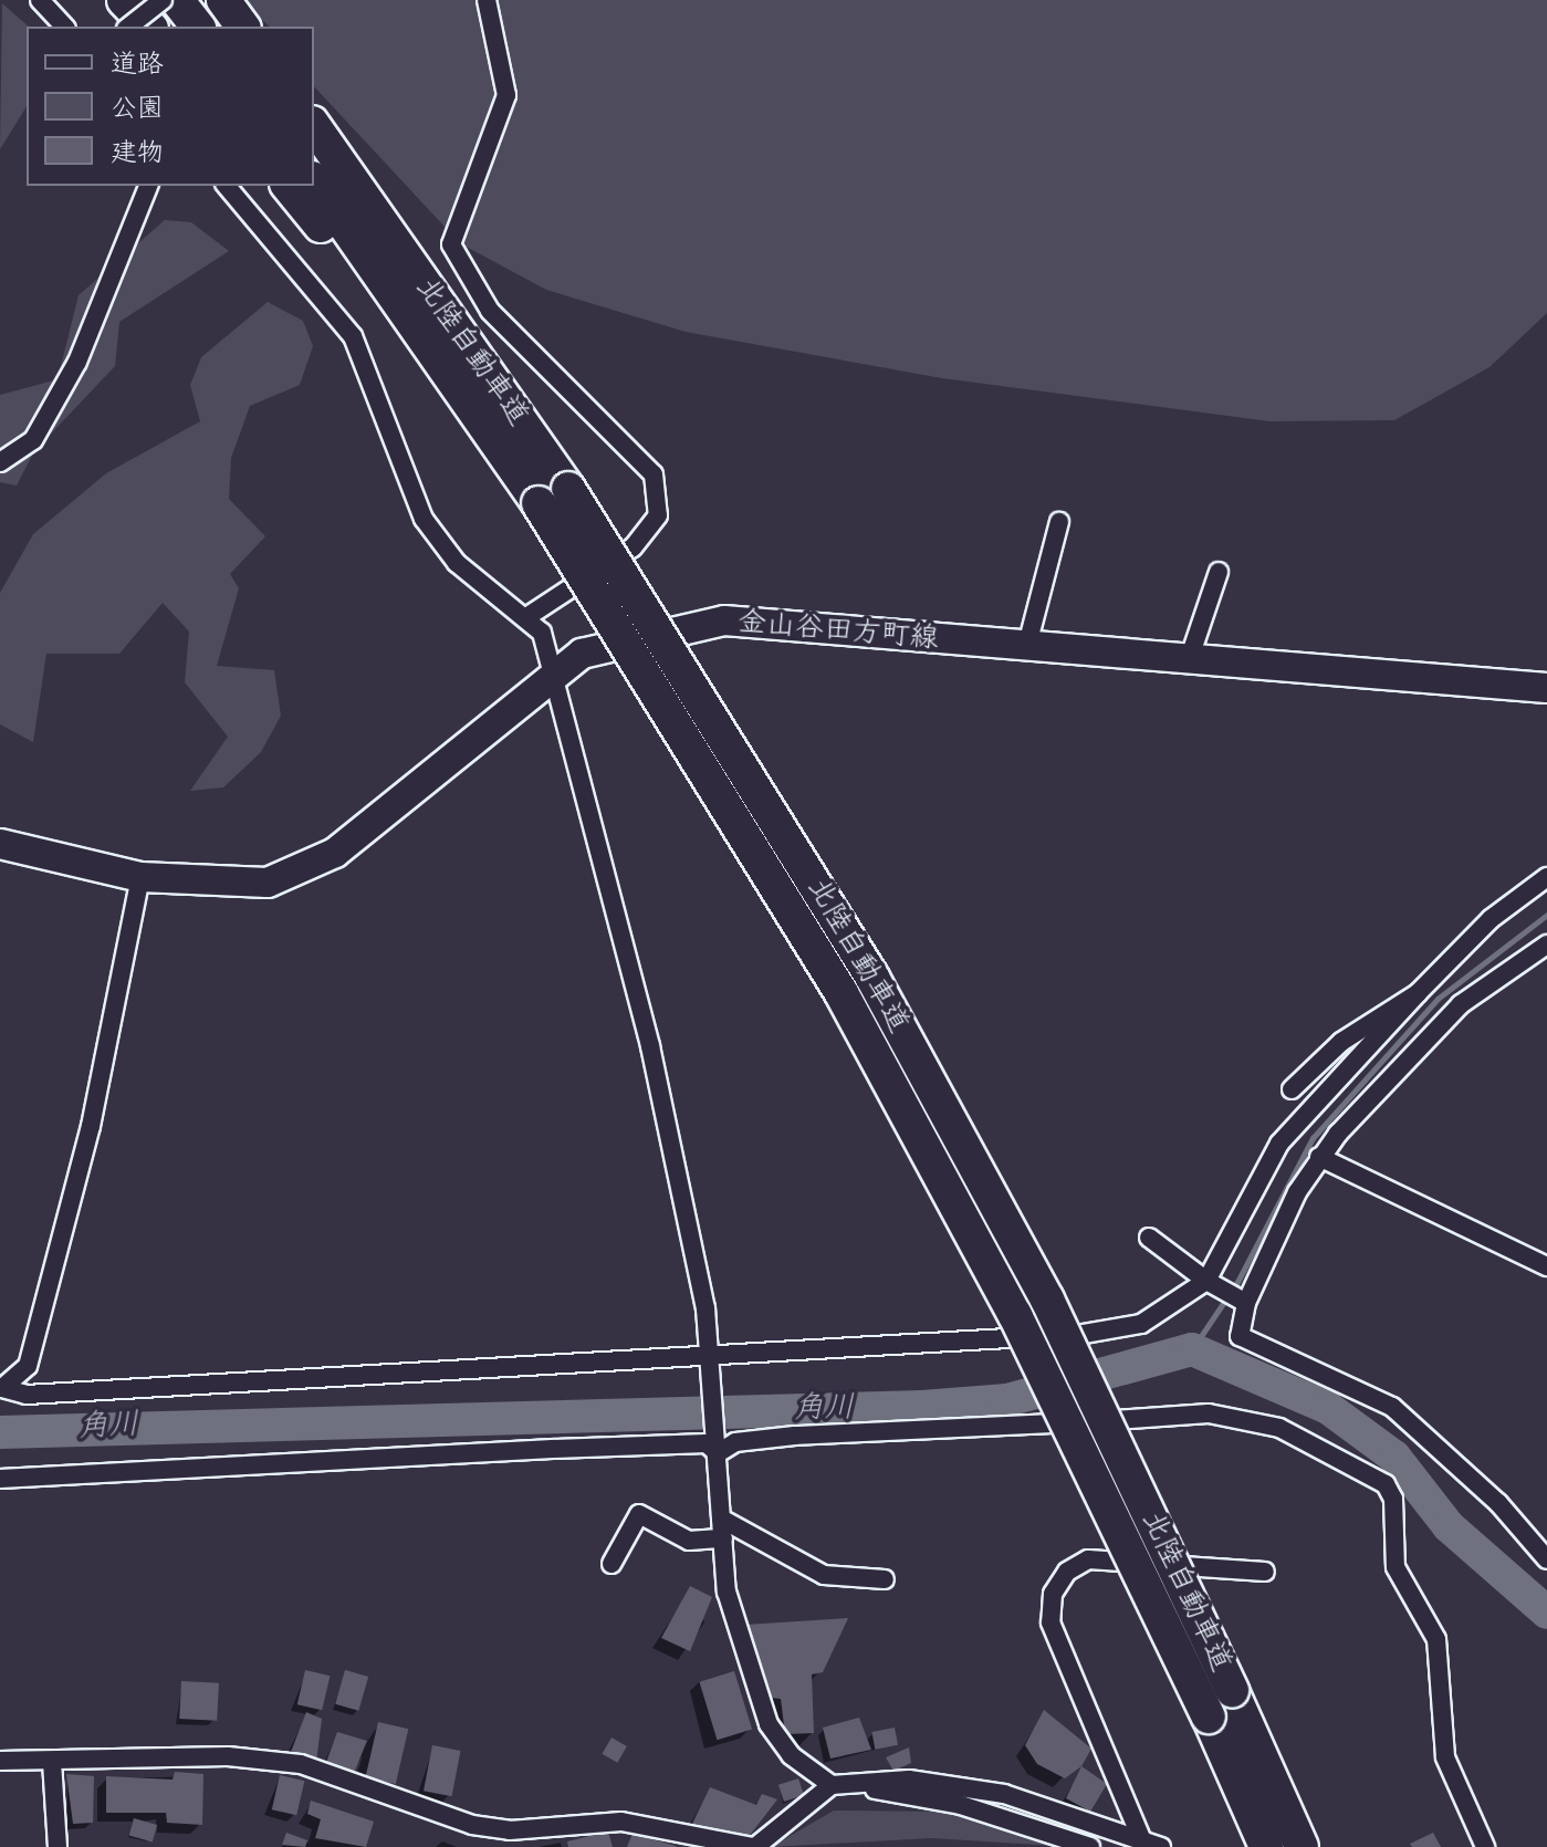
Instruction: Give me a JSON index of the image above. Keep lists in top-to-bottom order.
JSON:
{
  "streets": {
    "highway": ["北陸自動車道"],
    "main road": ["金山谷田方町線"]
  },
  "water": ["角川"],
  "legend": ["道路", "公園", "建物"]
}
